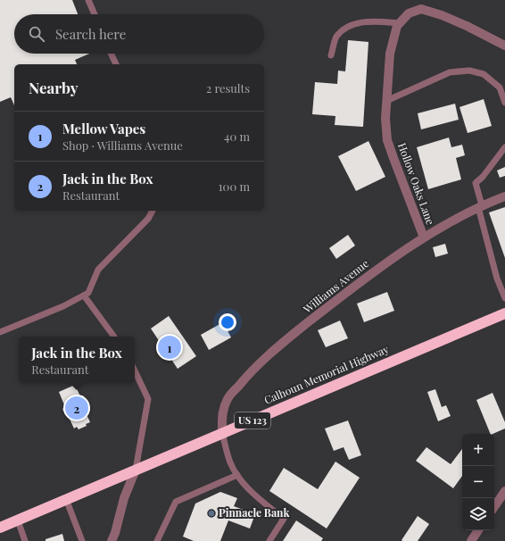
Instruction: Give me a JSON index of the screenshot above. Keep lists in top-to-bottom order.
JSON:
{
  "streets": {
    "highway": ["Calhoun Memorial Highway", "US 123"],
    "street": ["Hollow Oaks Lane", "Williams Avenue"]
  },
  "crossings": [
    ["Hollow Oaks Lane", "Williams Avenue"],
    ["Williams Avenue", "Calhoun Memorial Highway"]
  ],
  "places": ["Pinnacle Bank"],
  "page": {
    "search": "Search here",
    "heading": ["Nearby", "2 results"],
    "list": [
      {
        "mark": "1",
        "name": "Mellow Vapes",
        "note": "Shop · Williams Avenue",
        "value": "40 m"
      },
      {
        "mark": "2",
        "name": "Jack in the Box",
        "note": "Restaurant",
        "value": "100 m"
      }
    ],
    "pins": ["1", "2"],
    "popup": ["Jack in the Box", "Restaurant"],
    "map_buttons": ["+", "−"]
  }
}
